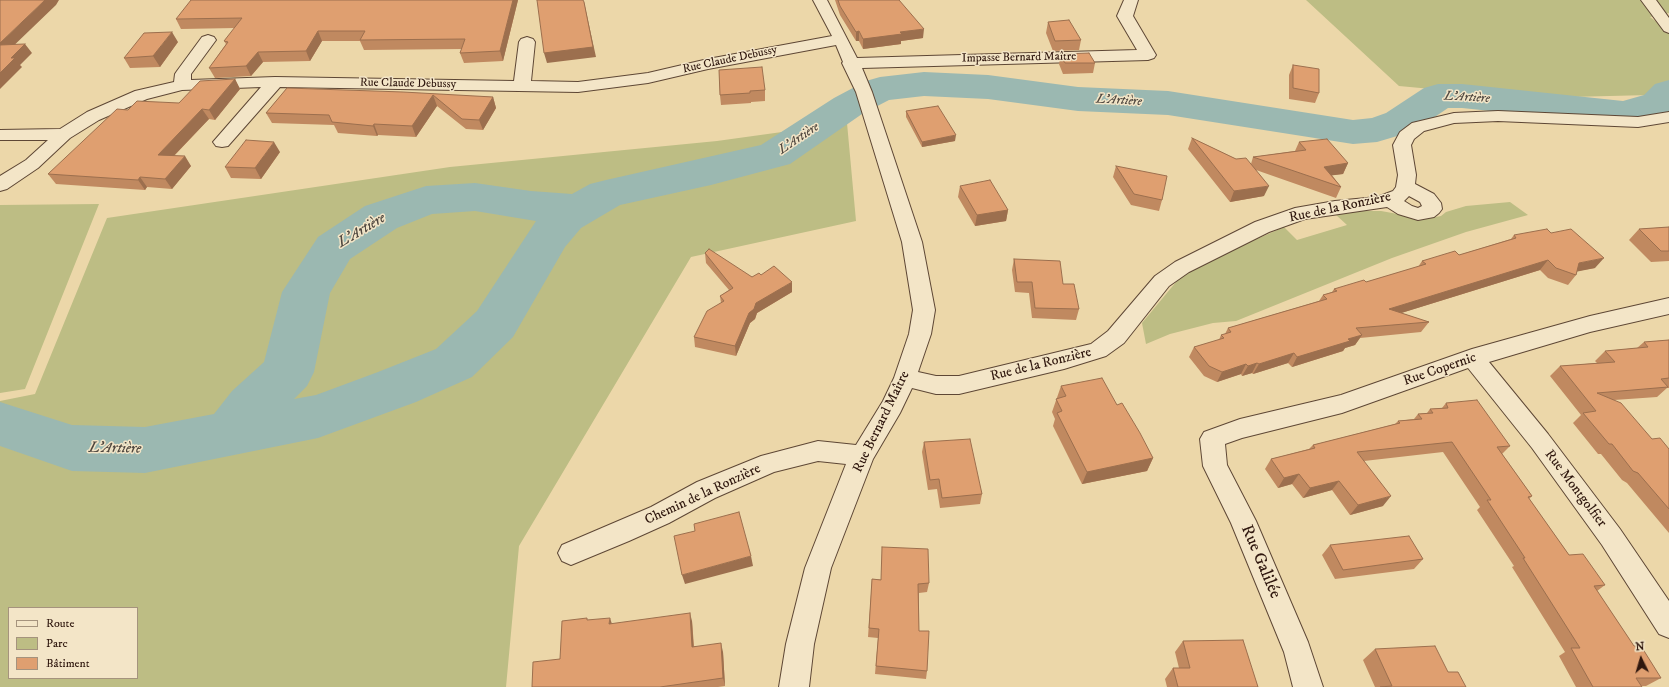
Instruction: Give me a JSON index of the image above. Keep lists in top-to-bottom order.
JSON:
{
  "streets": {
    "street": [
      "Impasse Bernard Maître",
      "Rue Claude Debussy",
      "Rue de la Ronzière",
      "Rue Copernic",
      "Rue Bernard Maître",
      "Rue Montgolfier",
      "Chemin de la Ronzière",
      "Rue Galilée"
    ]
  },
  "crossings": [
    ["Impasse Bernard Maître", "Rue Bernard Maître"],
    ["Rue Claude Debussy", "Rue Bernard Maître"],
    ["Rue de la Ronzière", "Rue Bernard Maître"],
    ["Rue Copernic", "Rue Montgolfier"],
    ["Rue Copernic", "Rue Galilée"],
    ["Rue Bernard Maître", "Chemin de la Ronzière"]
  ],
  "water": ["L'Artière"],
  "legend": ["Route", "Parc", "Bâtiment"],
  "north": "top"
}
